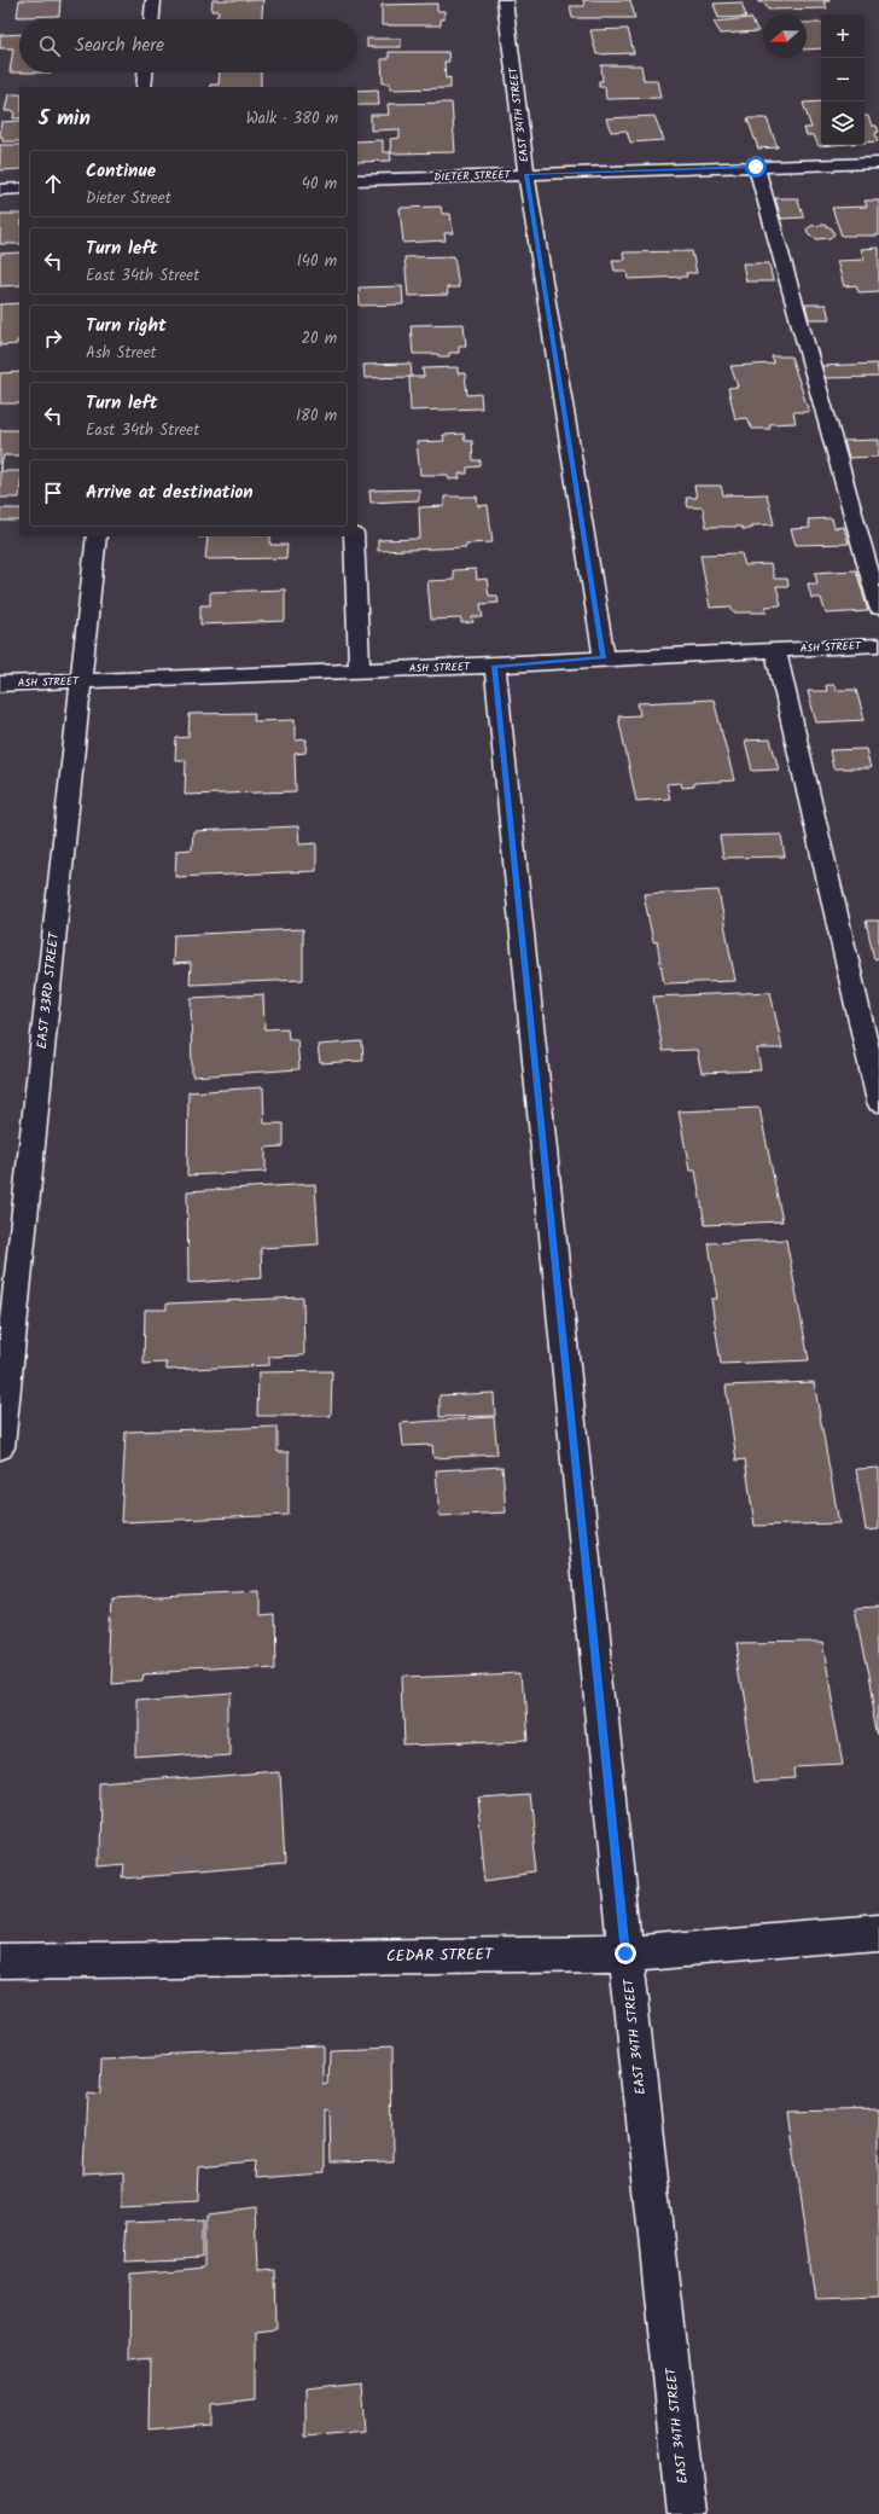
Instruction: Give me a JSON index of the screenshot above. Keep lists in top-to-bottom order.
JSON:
{
  "streets": {
    "street": [
      "EAST 34TH STREET",
      "DIETER STREET",
      "ASH STREET",
      "EAST 33RD STREET",
      "CEDAR STREET"
    ]
  },
  "crossings": [
    ["EAST 34TH STREET", "DIETER STREET"],
    ["EAST 34TH STREET", "ASH STREET"],
    ["EAST 34TH STREET", "CEDAR STREET"],
    ["ASH STREET", "EAST 33RD STREET"]
  ],
  "north": "left",
  "page": {
    "map_buttons": ["+", "−"],
    "search": "Search here",
    "heading": ["5 min", "Walk · 380 m"],
    "list": [
      ["Continue", "Dieter Street", "40 m"],
      ["Turn left", "East 34th Street", "140 m"],
      ["Turn right", "Ash Street", "20 m"],
      ["Turn left", "East 34th Street", "180 m"],
      "Arrive at destination"
    ]
  }
}
